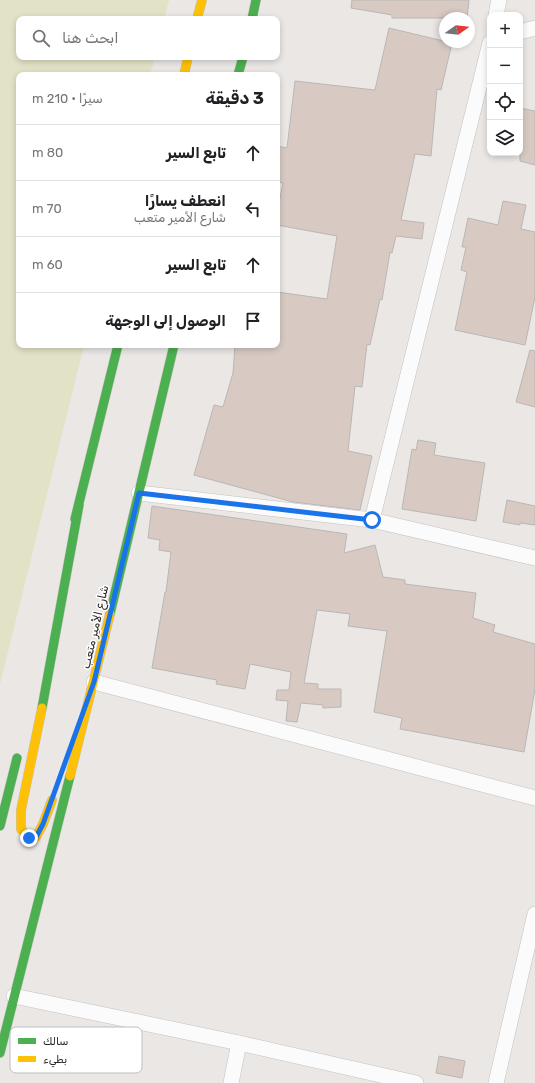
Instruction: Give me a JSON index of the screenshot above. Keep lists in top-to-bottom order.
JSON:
{
  "streets": {
    "main road": ["شارع الأمير متعب"]
  },
  "legend": ["سالك", "بطيء"],
  "north": "right",
  "page": {
    "map_buttons": ["+", "−"],
    "search": "ابحث هنا",
    "heading": ["3 دقيقة", "سيرًا · 210 m"],
    "list": [
      ["تابع السير", "80 m"],
      ["انعطف يسارًا", "شارع الأمير متعب", "70 m"],
      ["تابع السير", "60 m"],
      "الوصول إلى الوجهة"
    ]
  }
}
